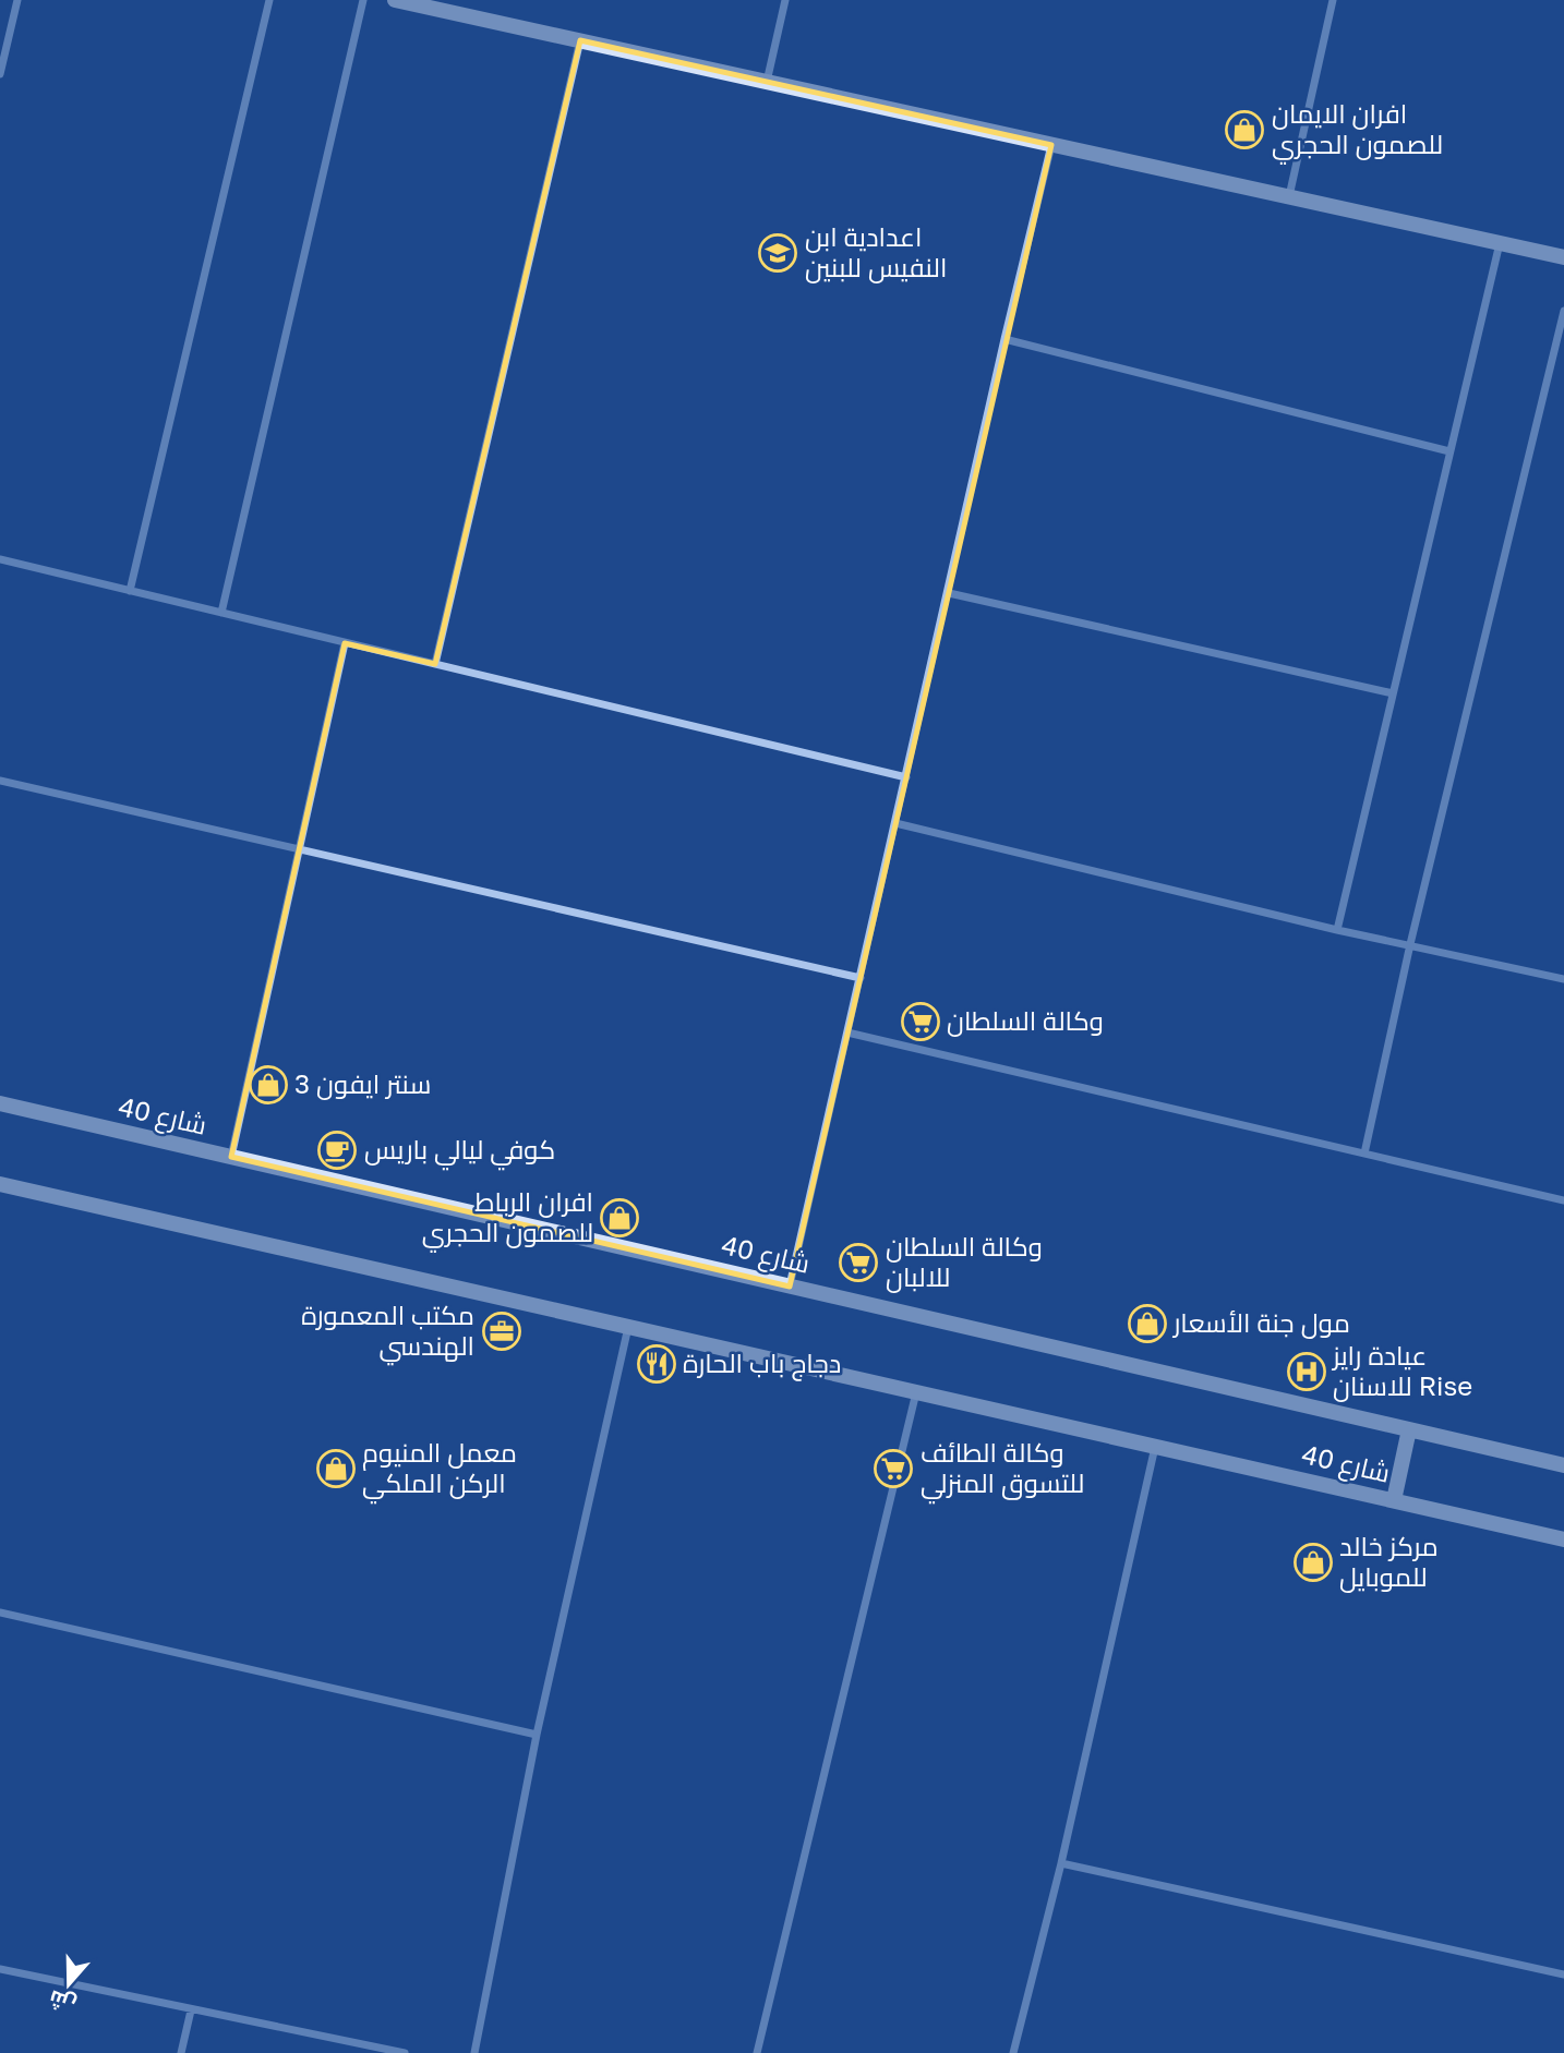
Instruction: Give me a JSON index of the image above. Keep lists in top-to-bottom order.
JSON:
{
  "streets": {
    "main road": ["شارع 40"]
  },
  "places": {
    "shop": [
      "افران الايمان للصمون الحجري",
      "سنتر ايفون 3",
      "افران الرباط للصمون الحجري",
      "مول جنة الأسعار",
      "معمل المنيوم الركن الملكي",
      "مركز خالد للموبايل"
    ],
    "school or university": ["اعدادية ابن النفيس للبنين"],
    "supermarket": ["وكالة السلطان", "وكالة السلطان للالبان", "وكالة الطائف للتسوق المنزلي"],
    "cafe": ["كوفي ليالي باريس"],
    "office": ["مكتب المعمورة الهندسي"],
    "restaurant": ["دجاج باب الحارة"],
    "hospital": ["عيادة رايز للاسنان Rise"]
  },
  "north": "bottom"
}
